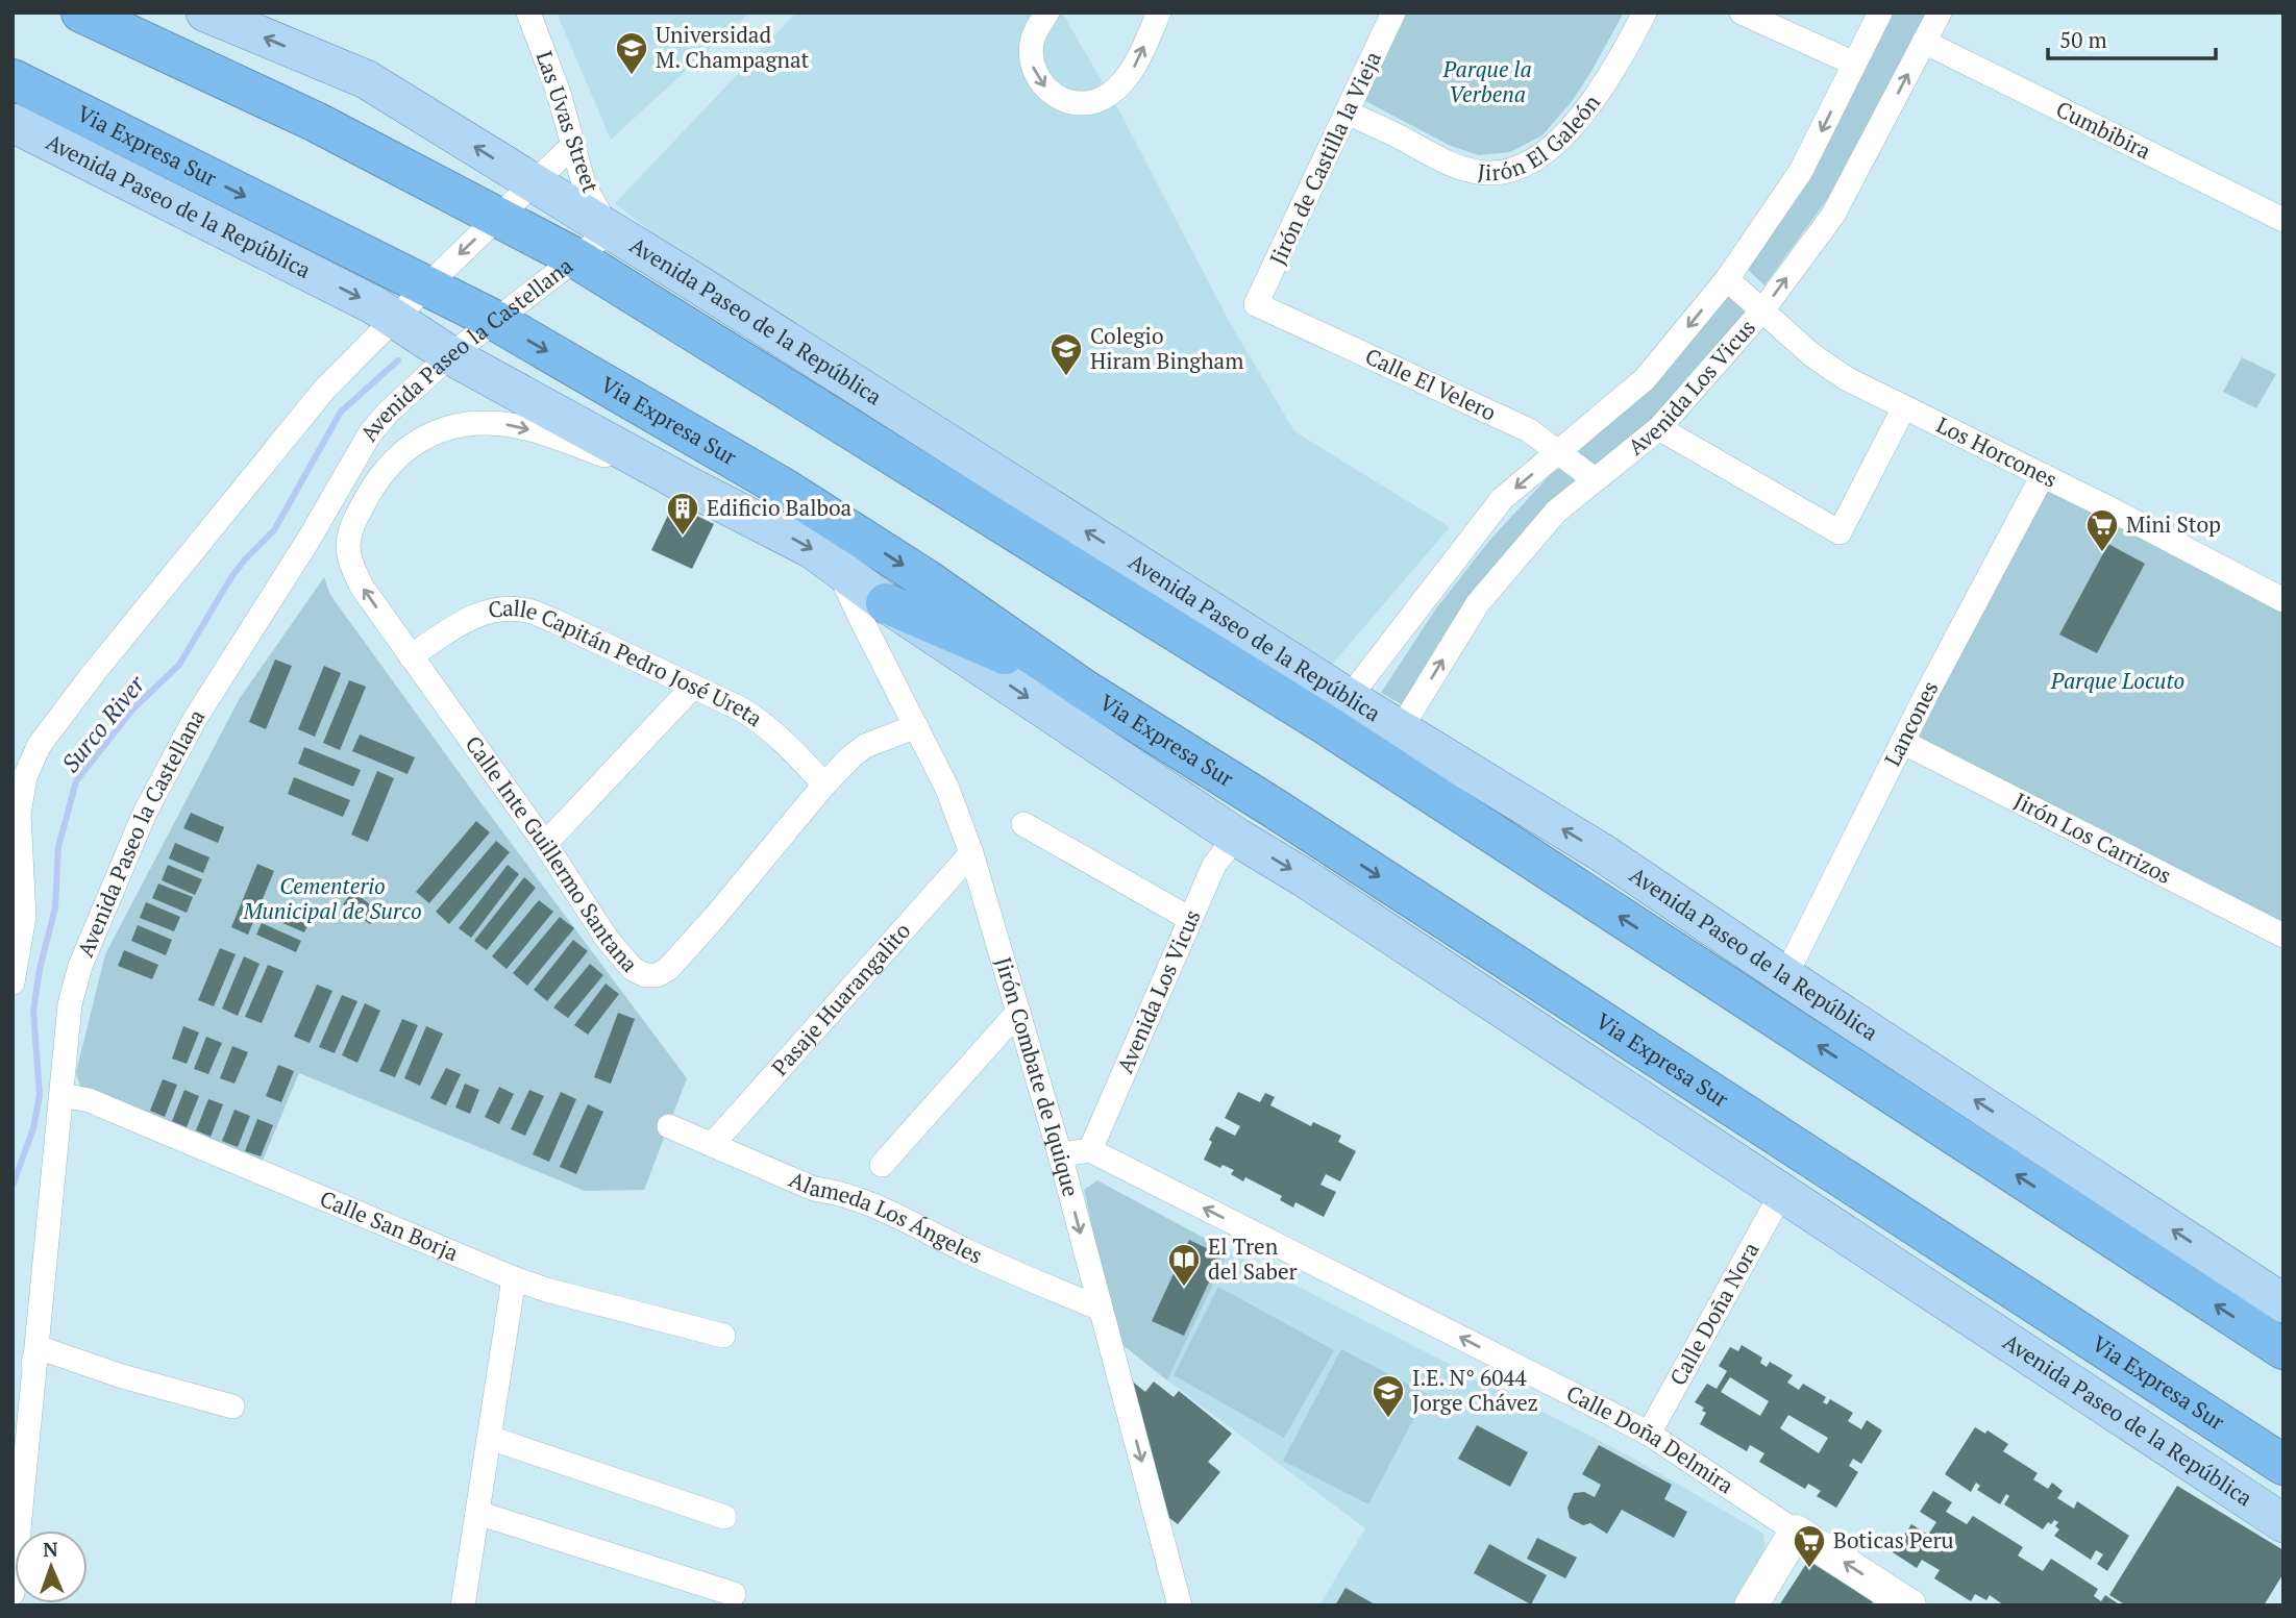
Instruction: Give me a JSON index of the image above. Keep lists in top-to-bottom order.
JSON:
{
  "streets": {
    "highway": ["Via Expresa Sur"],
    "main road": ["Avenida Paseo de la República"],
    "street": [
      "Las Uvas Street",
      "Jirón El Galeón",
      "Cumbibira",
      "Jirón de Castilla la Vieja",
      "Avenida Paseo la Castellana",
      "Calle El Velero",
      "Avenida Los Vicus",
      "Los Horcones",
      "Calle Capitán Pedro José Ureta",
      "Lancones",
      "Jirón Los Carrizos",
      "Calle Inte Guillermo Santana",
      "Pasaje Huarangalito",
      "Jirón Combate de Iquique",
      "Alameda Los Ángeles",
      "Calle San Borja",
      "Calle Doña Nora",
      "Calle Doña Delmira"
    ]
  },
  "crossings": [
    ["Las Uvas Street", "Avenida Paseo de la República"],
    ["Las Uvas Street", "Avenida Paseo la Castellana"],
    ["Jirón El Galeón", "Jirón de Castilla la Vieja"],
    ["Cumbibira", "Avenida Los Vicus"],
    ["Via Expresa Sur", "Avenida Paseo la Castellana"],
    ["Jirón de Castilla la Vieja", "Calle El Velero"],
    ["Avenida Paseo de la República", "Avenida Paseo la Castellana"],
    ["Avenida Paseo de la República", "Avenida Los Vicus"],
    ["Avenida Paseo de la República", "Lancones"],
    ["Avenida Paseo de la República", "Calle Inte Guillermo Santana"],
    ["Avenida Paseo de la República", "Jirón Combate de Iquique"],
    ["Avenida Paseo de la República", "Calle Doña Nora"],
    ["Avenida Paseo la Castellana", "Calle San Borja"],
    ["Calle El Velero", "Avenida Los Vicus"],
    ["Avenida Los Vicus", "Los Horcones"],
    ["Avenida Los Vicus", "Calle Doña Delmira"],
    ["Los Horcones", "Lancones"],
    ["Calle Capitán Pedro José Ureta", "Calle Inte Guillermo Santana"],
    ["Lancones", "Jirón Los Carrizos"],
    ["Calle Inte Guillermo Santana", "Jirón Combate de Iquique"],
    ["Pasaje Huarangalito", "Jirón Combate de Iquique"],
    ["Pasaje Huarangalito", "Alameda Los Ángeles"],
    ["Jirón Combate de Iquique", "Alameda Los Ángeles"],
    ["Calle Doña Nora", "Calle Doña Delmira"]
  ],
  "one_way": ["Jirón Combate de Iquique", "Calle Doña Delmira"],
  "water": ["Surco River"],
  "parks": ["Parque la Verbena", "Parque Locuto", "Cementerio Municipal de Surco"],
  "places": {
    "school or university": ["Universidad M. Champagnat", "Colegio Hiram Bingham", "I.E. N° 6044 Jorge Chávez"],
    "building": ["Edificio Balboa"],
    "supermarket": ["Mini Stop", "Boticas Peru"],
    "library": ["El Tren del Saber"]
  },
  "scale_bar": "50 m",
  "north": "top"
}
